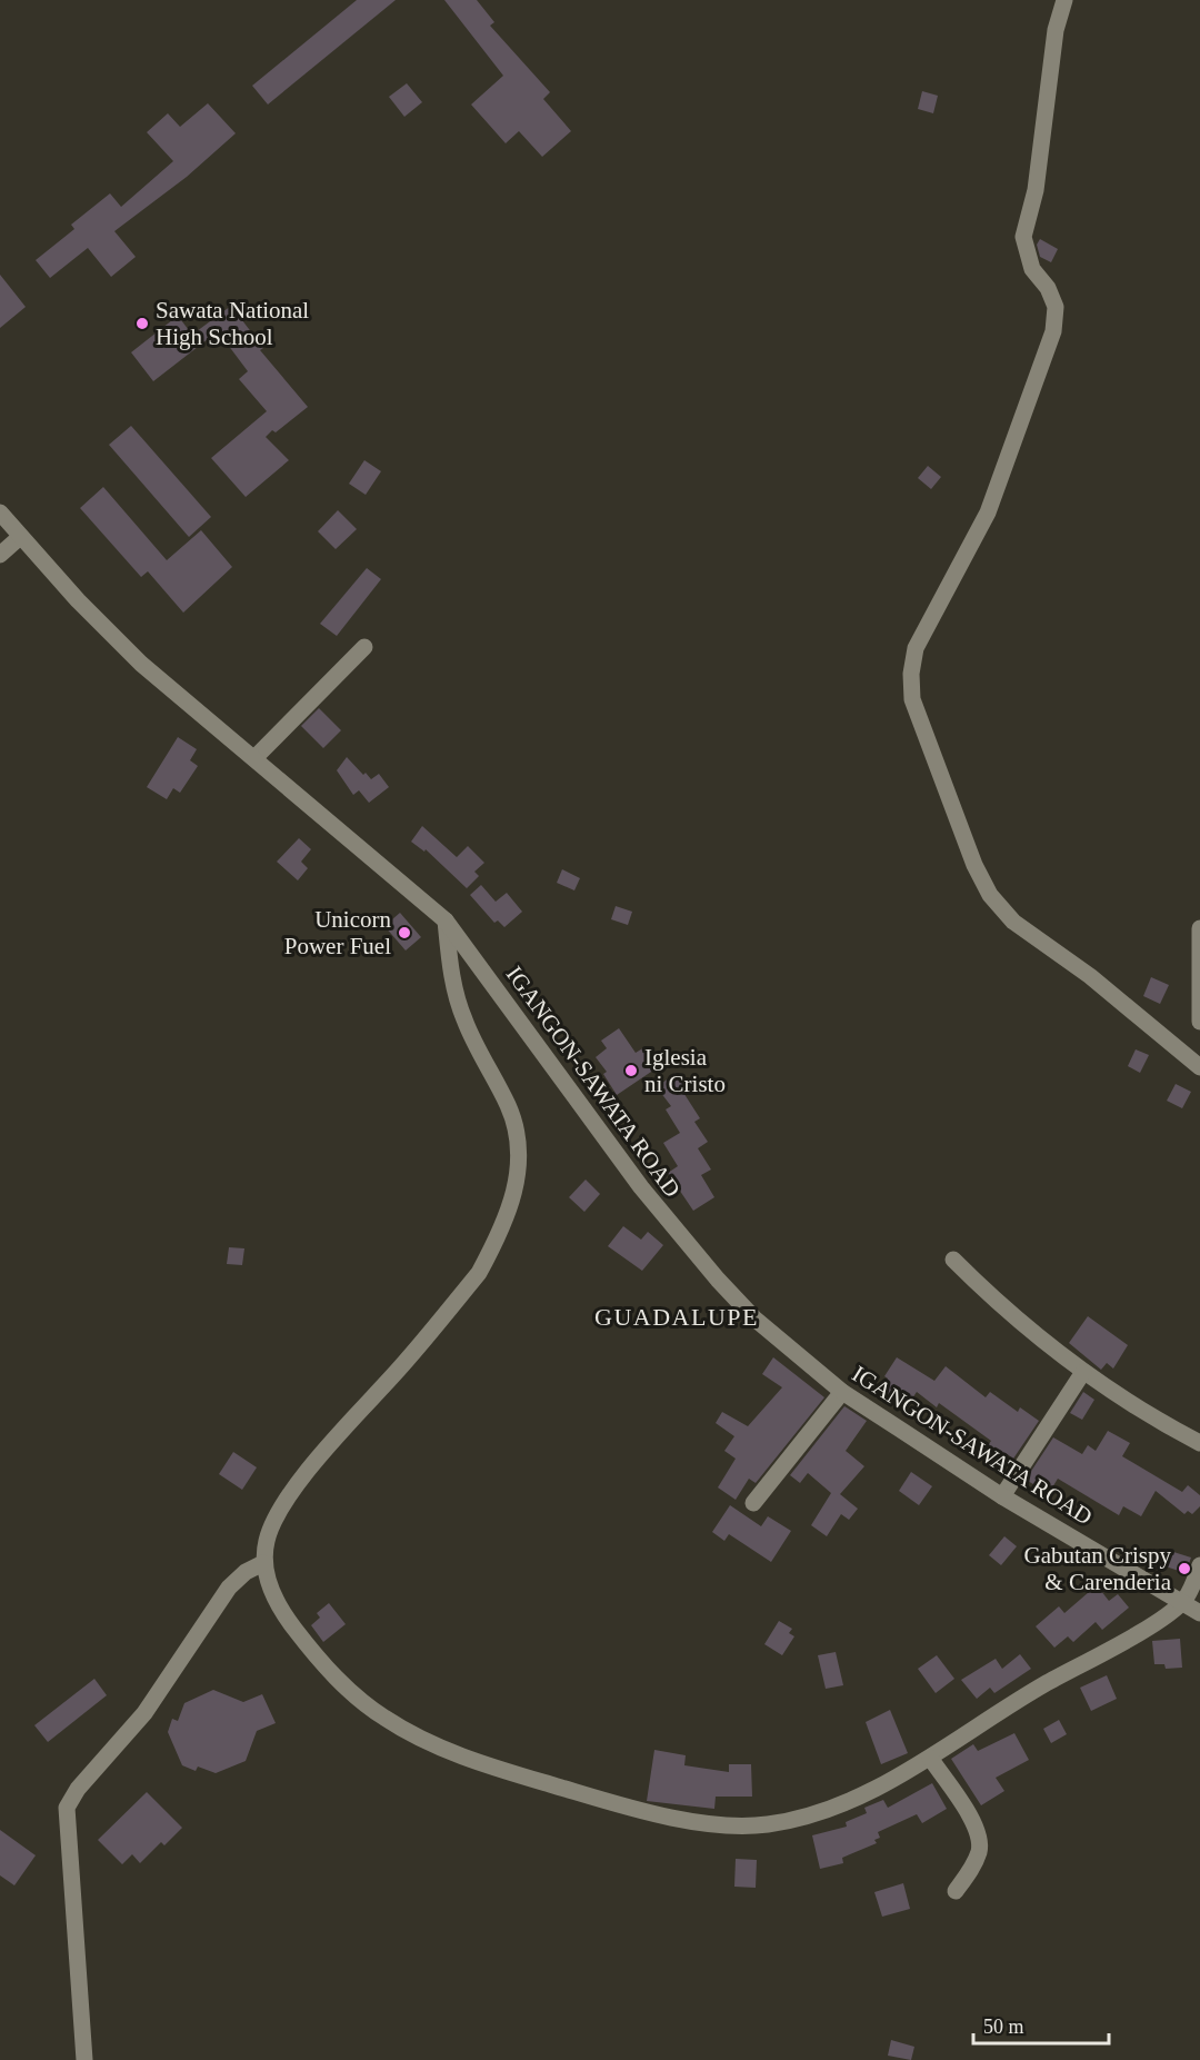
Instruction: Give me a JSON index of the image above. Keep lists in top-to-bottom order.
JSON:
{
  "streets": {
    "street": ["IGANGON-SAWATA ROAD"]
  },
  "districts": ["GUADALUPE"],
  "places": [
    "Sawata National High School",
    "Unicorn Power Fuel",
    "Iglesia ni Cristo",
    "Gabutan Crispy & Carenderia"
  ],
  "scale_bar": "50 m"
}
